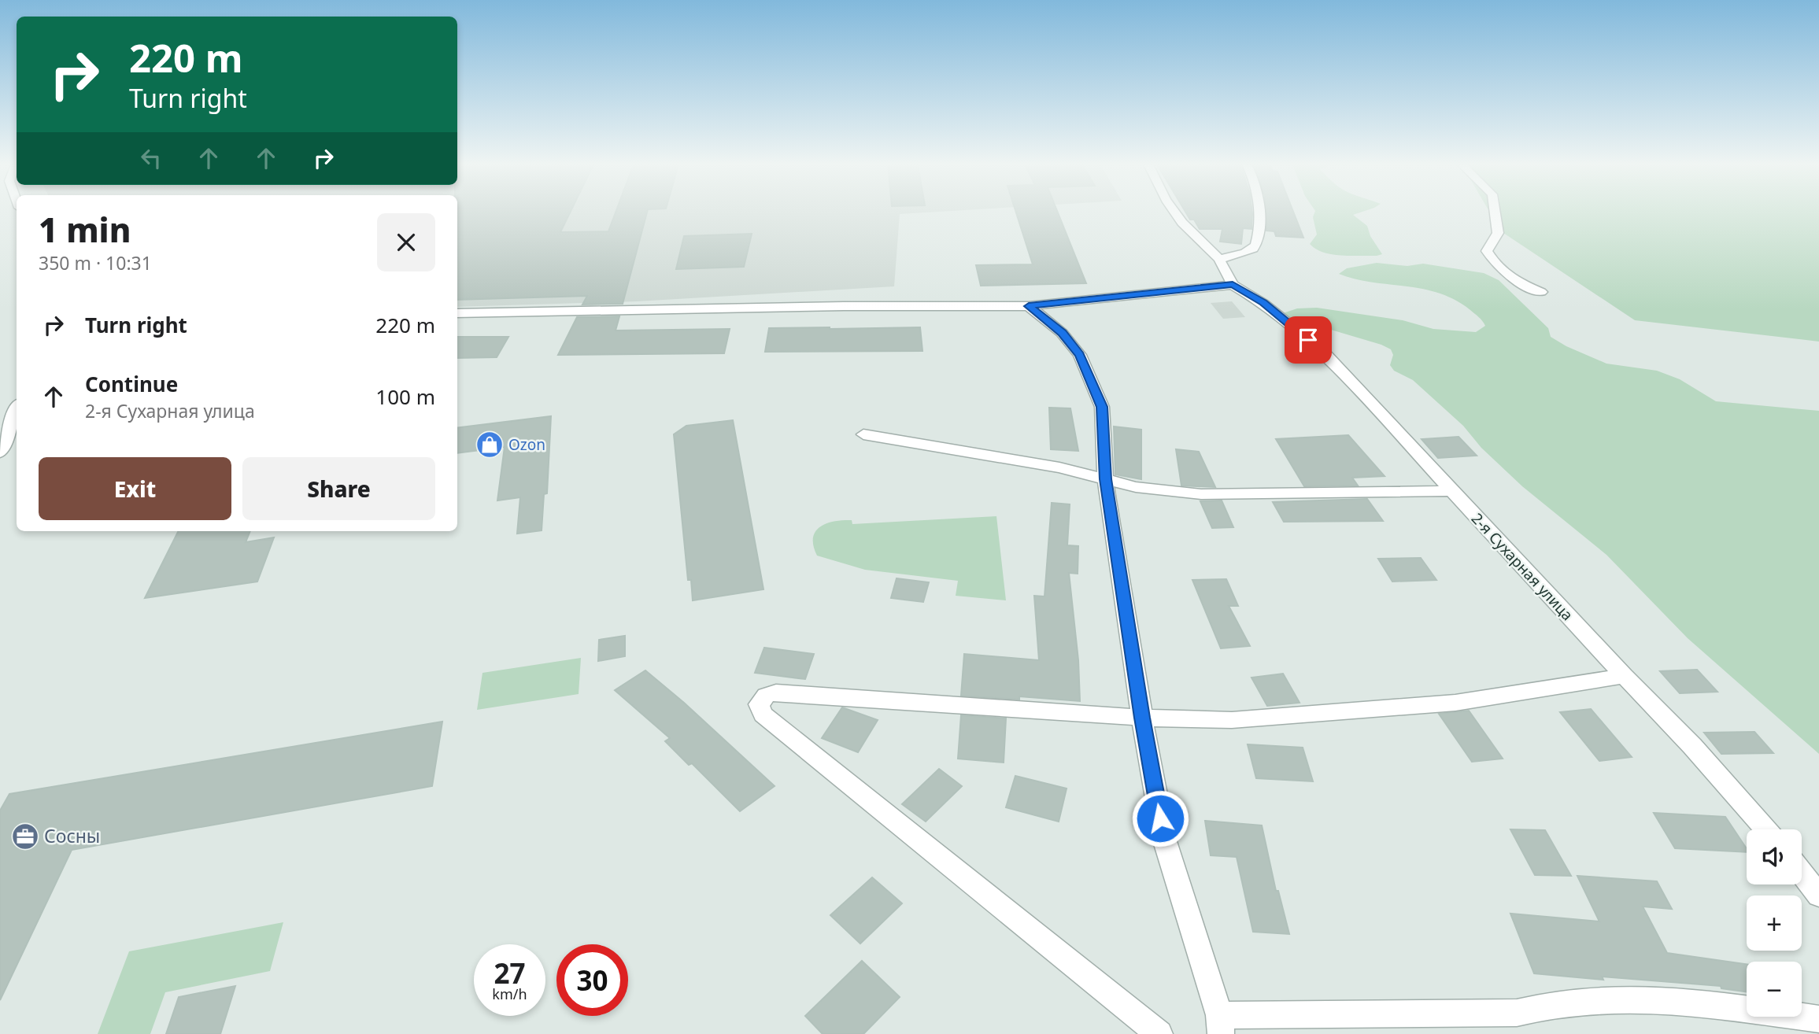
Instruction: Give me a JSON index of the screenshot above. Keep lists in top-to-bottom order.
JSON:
{
  "streets": {
    "street": ["2-я Сухарная улица"]
  },
  "places": {
    "shop": ["Ozon"],
    "office": ["Сосны"]
  },
  "page": {
    "turn": ["220 m", "Turn right"],
    "heading": ["1 min", "350 m · 10:31"],
    "list": [
      {
        "name": "Turn right",
        "value": "220 m"
      },
      {
        "name": "Continue",
        "note": "2-я Сухарная улица",
        "value": "100 m"
      }
    ],
    "buttons": ["Exit", "Share"],
    "map_buttons": ["+", "−"],
    "speed": "27 km/h",
    "limit": "30"
  }
}
